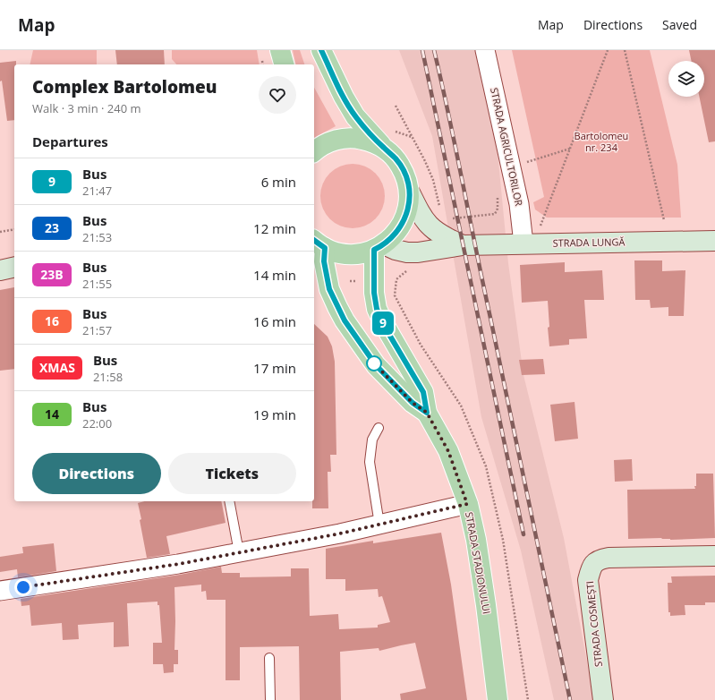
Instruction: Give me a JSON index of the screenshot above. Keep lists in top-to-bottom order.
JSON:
{
  "streets": {
    "main road": ["STRADA LUNGĂ", "STRADA STADIONULUI", "STRADA COSMEȘTI"],
    "street": ["STRADA AGRICULTORILOR"]
  },
  "crossings": [
    ["STRADA AGRICULTORILOR", "STRADA LUNGĂ"],
    ["STRADA LUNGĂ", "STRADA STADIONULUI"]
  ],
  "parks": ["Bartolomeu nr. 234"],
  "lines": ["bus line 9"],
  "page": {
    "header": "Map",
    "nav": ["Map", "Directions", "Saved"],
    "on_map": "9",
    "heading": [
      ["Complex Bartolomeu", "Walk · 3 min · 240 m"],
      "Departures"
    ],
    "list": [
      {
        "mark": "9",
        "name": "Bus",
        "note": "21:47",
        "value": "6 min"
      },
      {
        "mark": "23",
        "name": "Bus",
        "note": "21:53",
        "value": "12 min"
      },
      {
        "mark": "23B",
        "name": "Bus",
        "note": "21:55",
        "value": "14 min"
      },
      {
        "mark": "16",
        "name": "Bus",
        "note": "21:57",
        "value": "16 min"
      },
      {
        "mark": "XMAS",
        "name": "Bus",
        "note": "21:58",
        "value": "17 min"
      },
      {
        "mark": "14",
        "name": "Bus",
        "note": "22:00",
        "value": "19 min"
      }
    ],
    "buttons": ["Directions", "Tickets"]
  }
}
